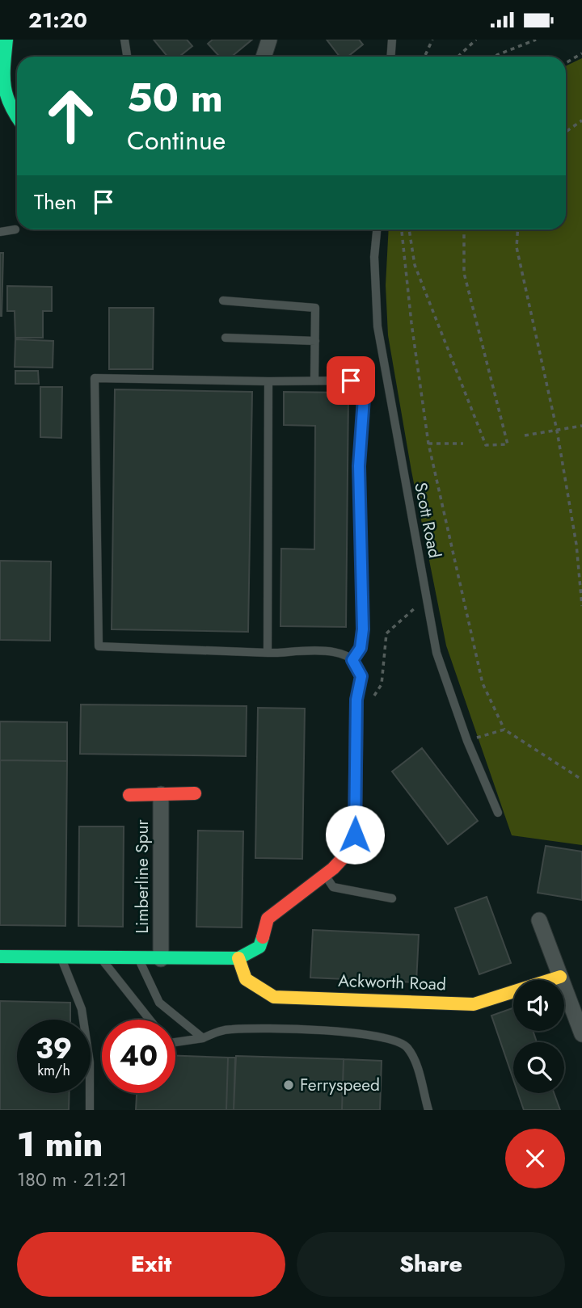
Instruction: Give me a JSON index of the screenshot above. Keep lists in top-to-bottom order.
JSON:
{
  "streets": {
    "street": ["Limberline Spur", "Ackworth Road"],
    "lane": ["Scott Road"]
  },
  "crossings": [
    ["Limberline Spur", "Ackworth Road"]
  ],
  "places": ["Ferryspeed"],
  "page": {
    "status": "21:20",
    "turn": ["50 m", "Continue"],
    "then": "Then",
    "speed": "39 km/h",
    "limit": "40",
    "heading": ["1 min", "180 m · 21:21"],
    "buttons": ["Exit", "Share"]
  }
}
